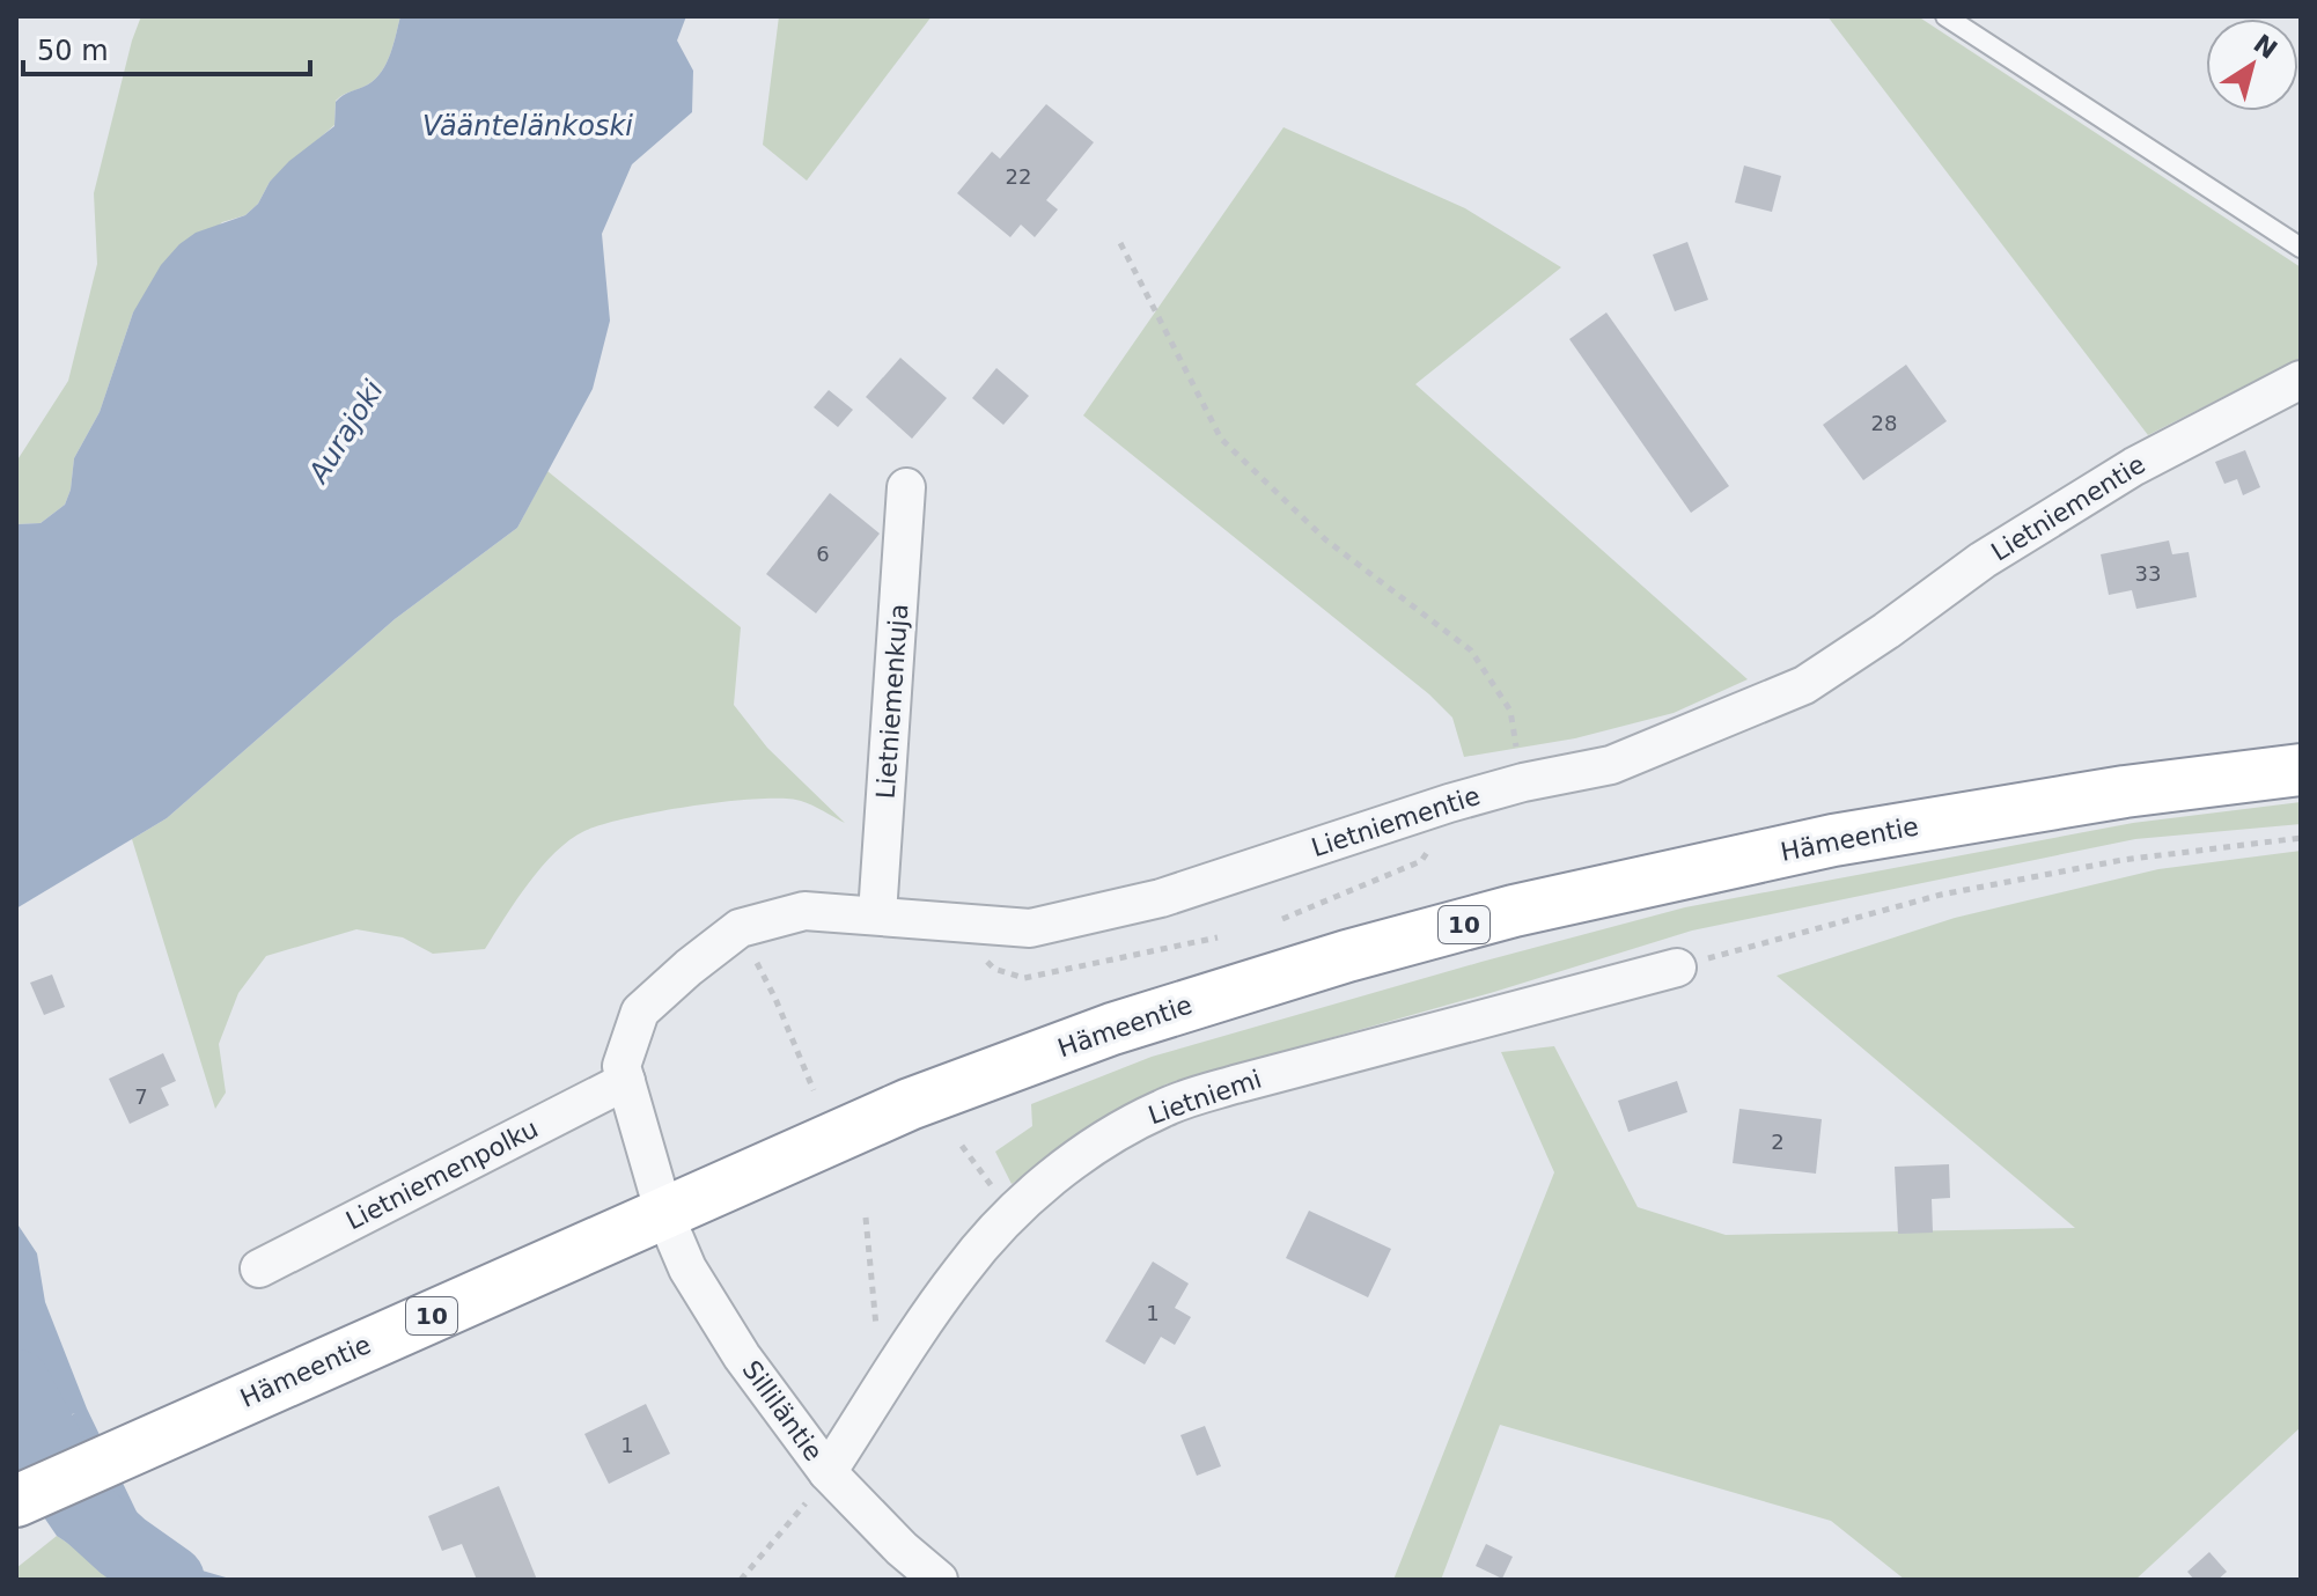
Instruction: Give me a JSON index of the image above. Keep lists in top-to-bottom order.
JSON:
{
  "streets": {
    "highway": ["Hämeentie", "10"],
    "street": [
      "Lietniementie",
      "Lietniemenkuja",
      "Lietniemi",
      "Lietniemenpolku",
      "Silliläntie"
    ]
  },
  "crossings": [
    ["Lietniementie", "Lietniemenkuja"],
    ["Lietniementie", "Hämeentie"],
    ["Lietniementie", "Lietniemenpolku"],
    ["Lietniementie", "Silliläntie"],
    ["Hämeentie", "Silliläntie"],
    ["Lietniemi", "Silliläntie"]
  ],
  "water": ["Vääntelänkoski", "Aurajoki"],
  "house_numbers": [
    "22",
    "28",
    "6",
    "33",
    "7",
    "2",
    "1",
    "1"
  ],
  "scale_bar": "50 m",
  "north": "top right"
}
